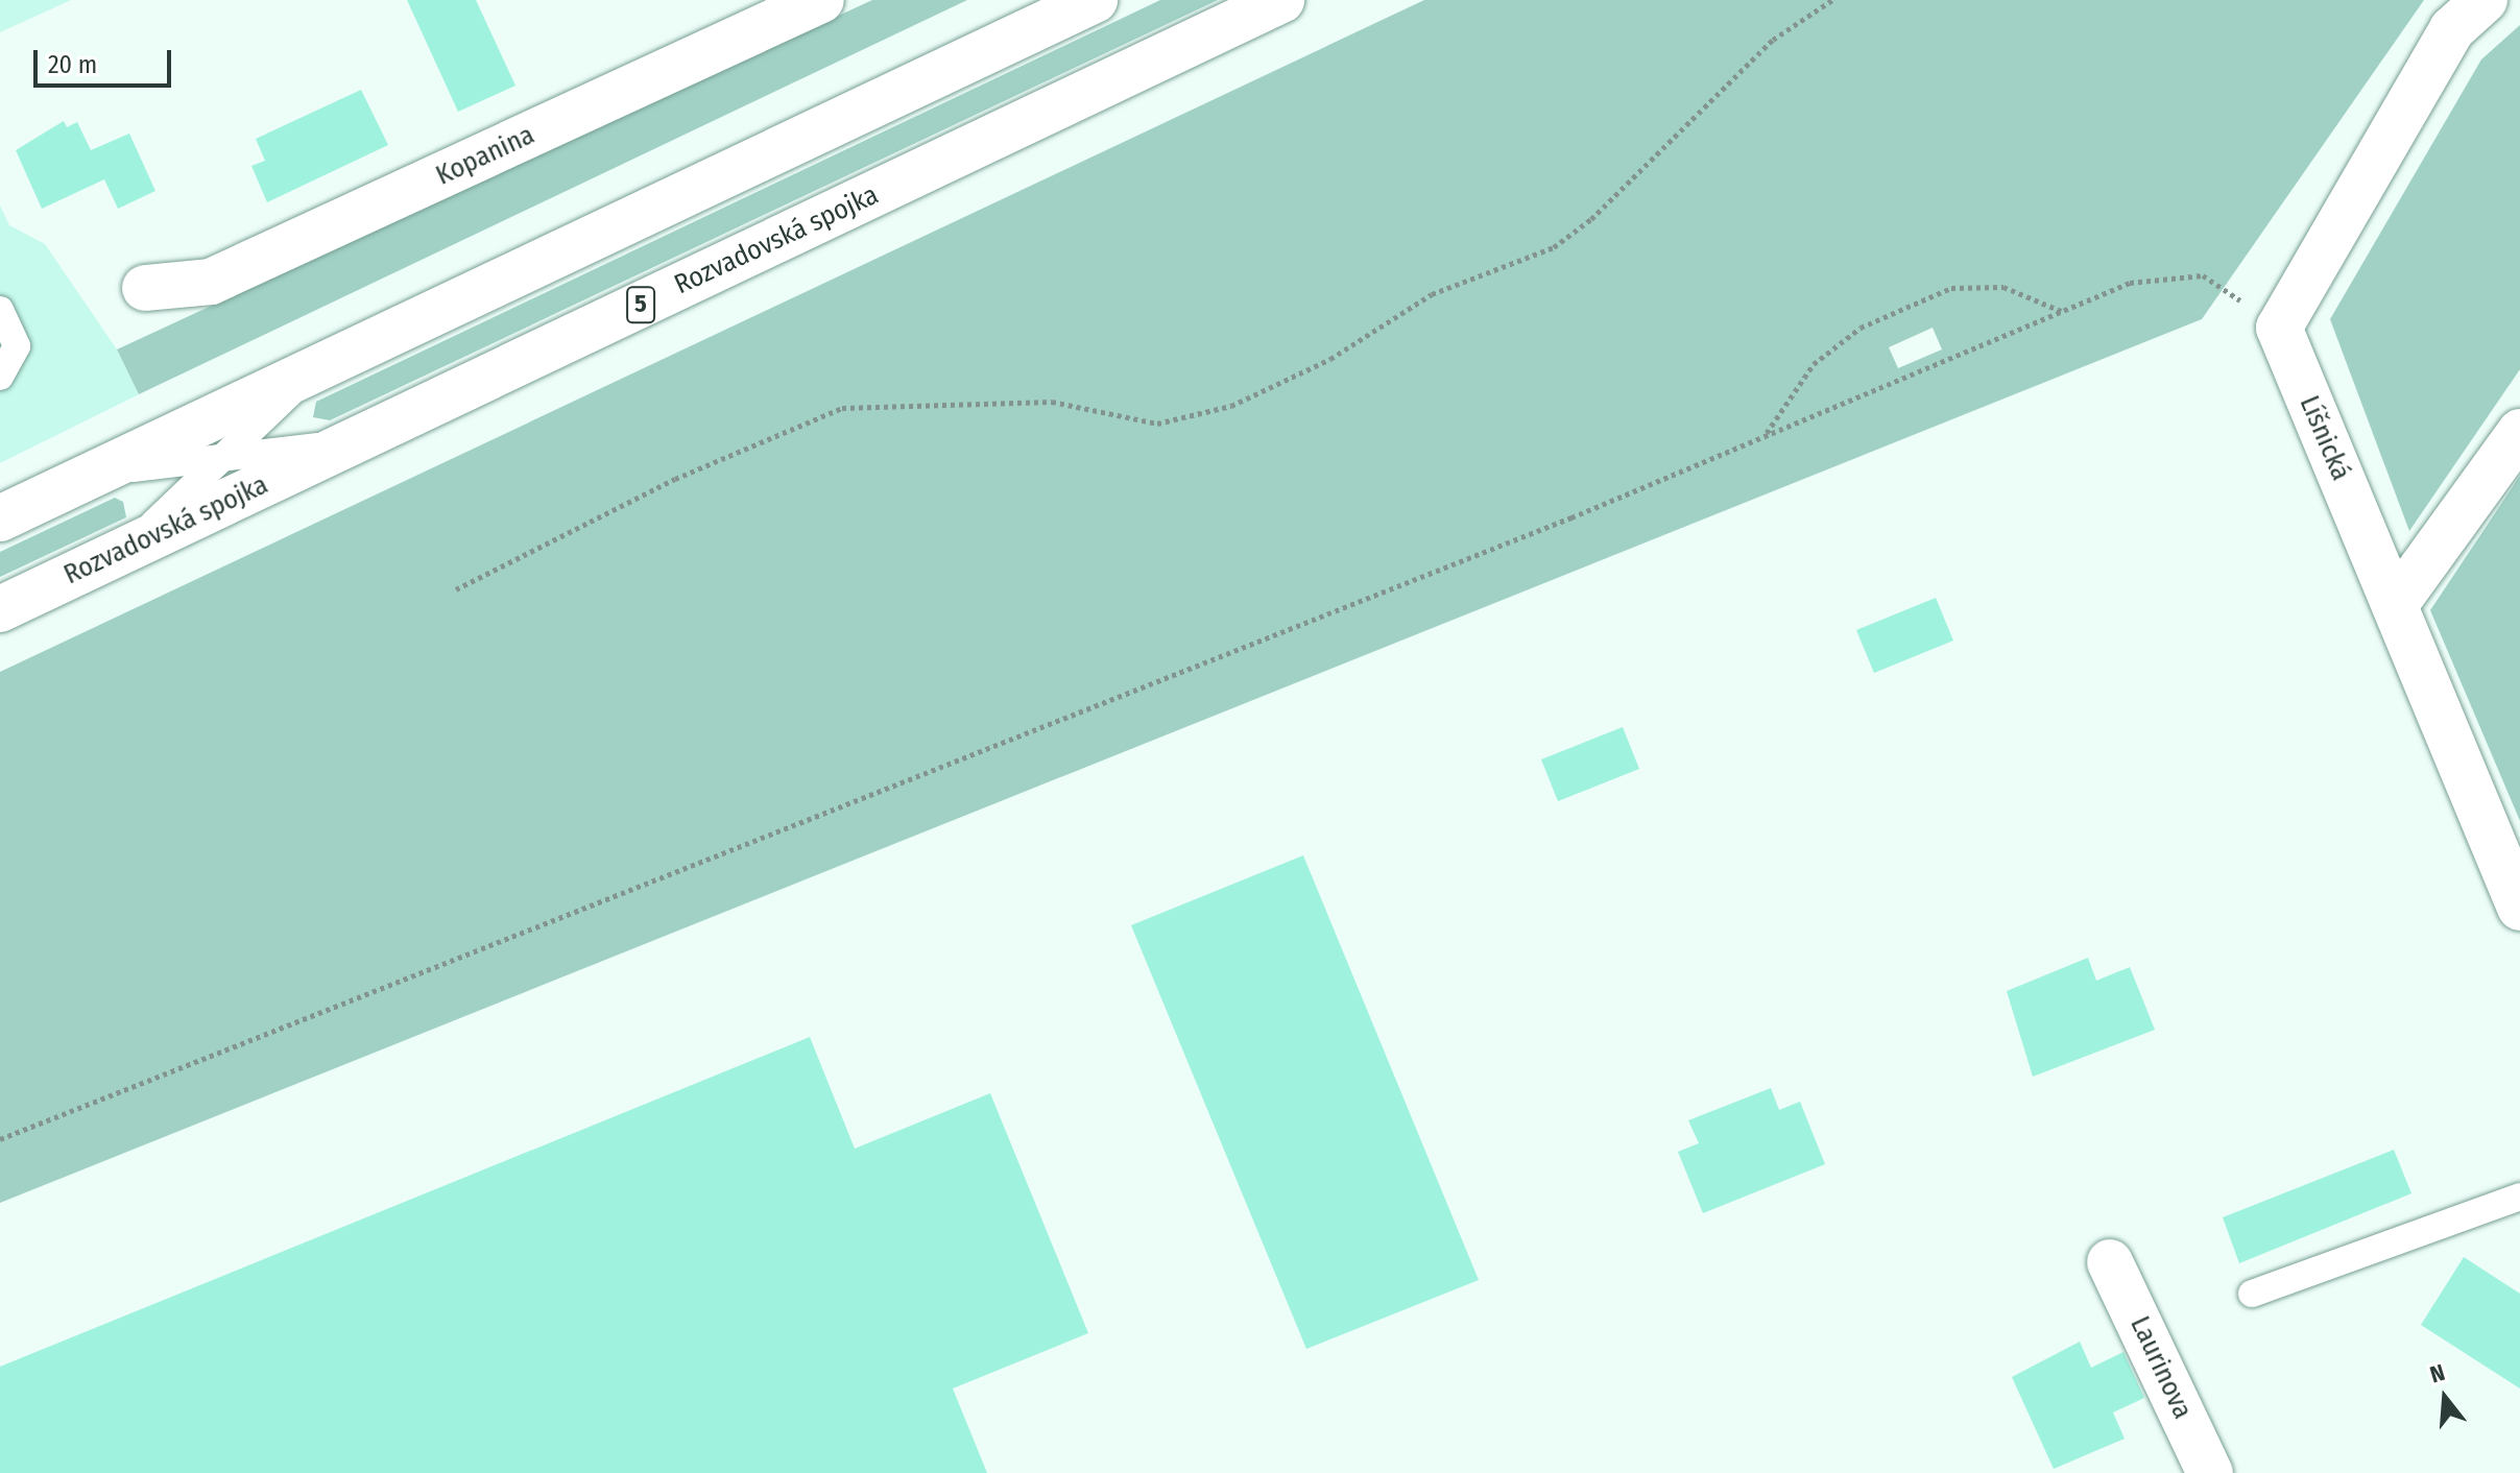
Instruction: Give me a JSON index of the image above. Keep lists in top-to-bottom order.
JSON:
{
  "streets": {
    "main road": [
      "Kopanina",
      "Rozvadovská spojka",
      "5",
      "Líšnická",
      "Laurinova"
    ]
  },
  "crossings": [
    ["Rozvadovská spojka", "5"]
  ],
  "scale_bar": "20 m",
  "north": "top"
}
